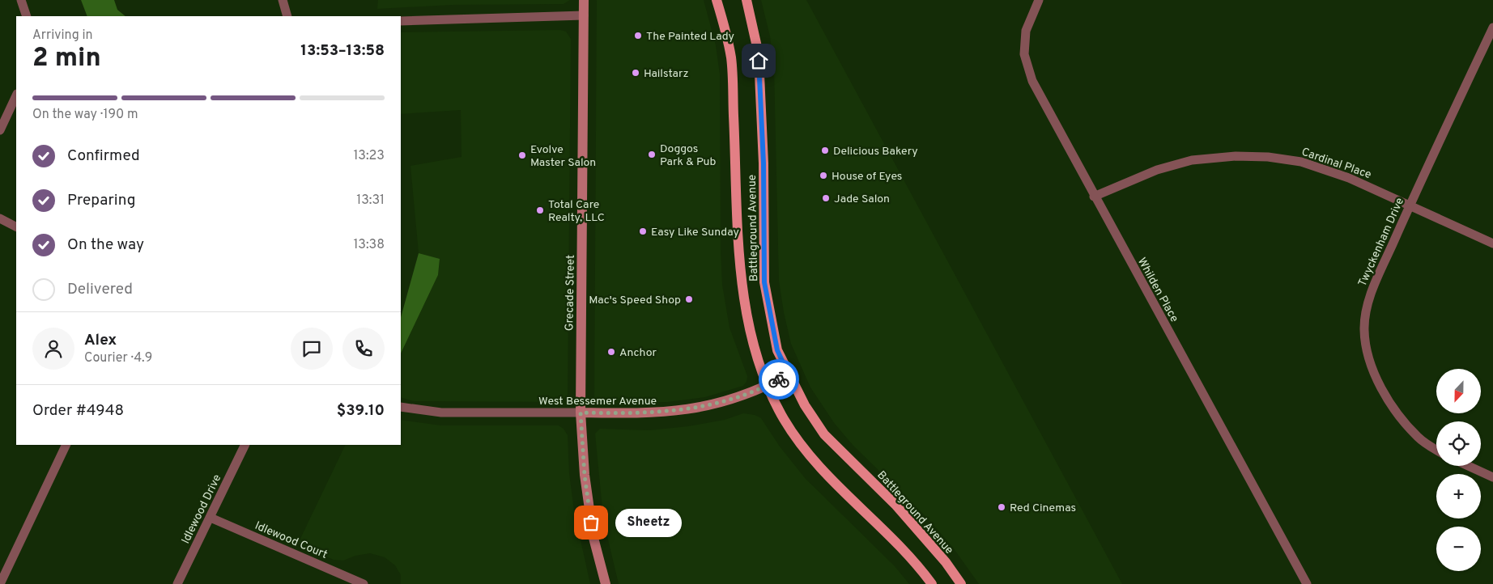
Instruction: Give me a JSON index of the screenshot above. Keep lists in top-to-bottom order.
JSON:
{
  "streets": {
    "main road": ["Battleground Avenue"],
    "street": [
      "Cardinal Place",
      "Twyckenham Drive",
      "Whilden Place",
      "Grecade Street",
      "West Bessemer Avenue",
      "Idlewood Drive",
      "Idlewood Court"
    ]
  },
  "crossings": [
    ["Cardinal Place", "Twyckenham Drive"],
    ["Cardinal Place", "Whilden Place"],
    ["Battleground Avenue", "West Bessemer Avenue"],
    ["Grecade Street", "West Bessemer Avenue"],
    ["Idlewood Drive", "Idlewood Court"]
  ],
  "places": [
    "The Painted Lady",
    "Hailstarz",
    "Delicious Bakery",
    "Doggos Park & Pub",
    "Evolve Master Salon",
    "House of Eyes",
    "Jade Salon",
    "Total Care Realty, LLC",
    "Easy Like Sunday",
    "Mac's Speed Shop",
    "Anchor",
    "Red Cinemas",
    "Sheetz"
  ],
  "north": "bottom",
  "page": {
    "heading": ["2 min", "Arriving in", "13:53–13:58"],
    "panel": [
      "Alex",
      "Courier · 4.9",
      "Order #4948",
      "$39.10"
    ],
    "bar": "On the way · 190 m",
    "list": [
      ["Confirmed", "13:23"],
      ["Preparing", "13:31"],
      ["On the way", "13:38"],
      "Delivered"
    ],
    "map_buttons": ["+", "−"],
    "bubble": "Sheetz"
  }
}
